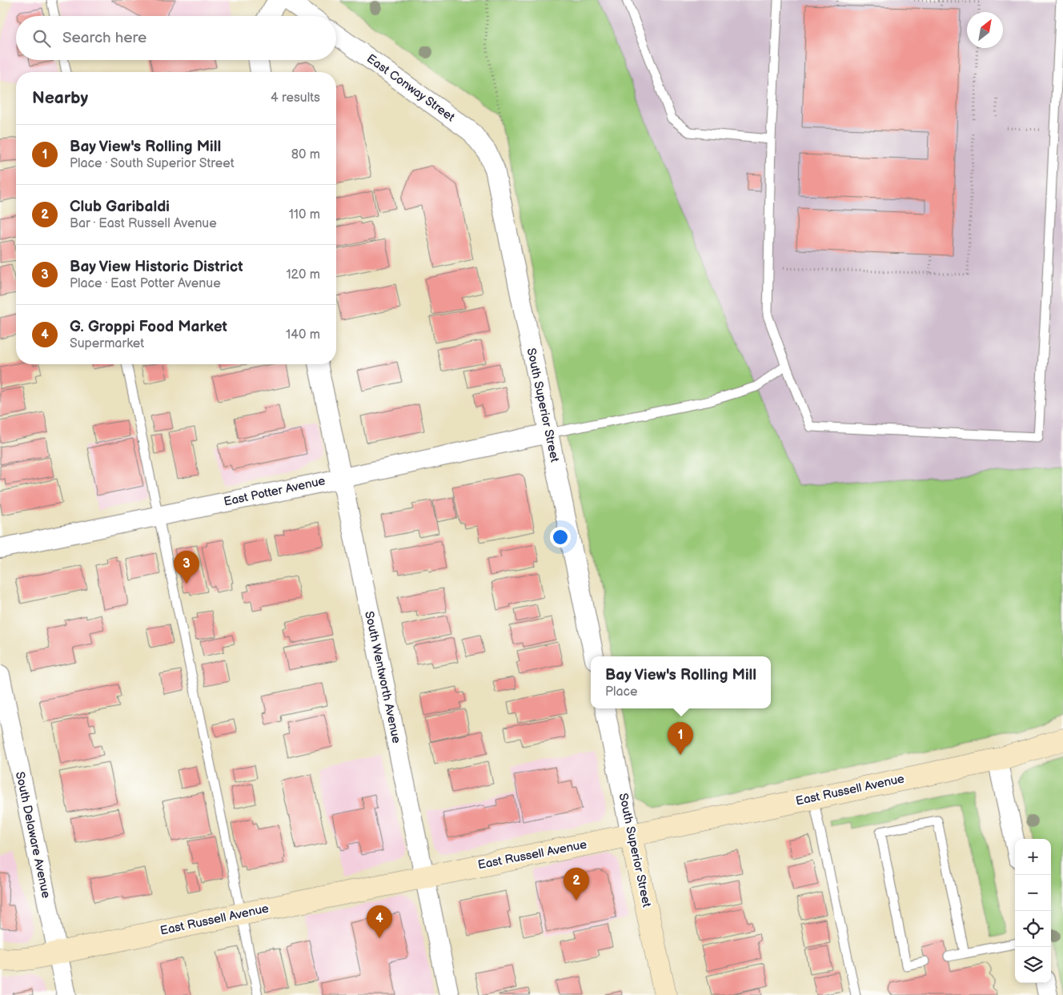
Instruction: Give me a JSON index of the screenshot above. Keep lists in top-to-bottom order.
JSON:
{
  "streets": {
    "main road": ["South Superior Street", "East Russell Avenue"],
    "street": [
      "East Conway Street",
      "East Potter Avenue",
      "South Wentworth Avenue",
      "South Delaware Avenue"
    ]
  },
  "crossings": [
    ["East Conway Street", "South Superior Street"],
    ["South Superior Street", "East Potter Avenue"],
    ["South Superior Street", "East Russell Avenue"],
    ["East Potter Avenue", "South Wentworth Avenue"],
    ["South Wentworth Avenue", "East Russell Avenue"],
    ["East Russell Avenue", "South Delaware Avenue"]
  ],
  "north": "top right",
  "page": {
    "search": "Search here",
    "heading": ["Nearby", "4 results"],
    "list": [
      {
        "mark": "1",
        "name": "Bay View's Rolling Mill",
        "note": "Place · South Superior Street",
        "value": "80 m"
      },
      {
        "mark": "2",
        "name": "Club Garibaldi",
        "note": "Bar · East Russell Avenue",
        "value": "110 m"
      },
      {
        "mark": "3",
        "name": "Bay View Historic District",
        "note": "Place · East Potter Avenue",
        "value": "120 m"
      },
      {
        "mark": "4",
        "name": "G. Groppi Food Market",
        "note": "Supermarket",
        "value": "140 m"
      }
    ],
    "pins": [
      "3",
      "1",
      "2",
      "4"
    ],
    "popup": ["Bay View's Rolling Mill", "Place"],
    "map_buttons": ["+", "−"]
  }
}
